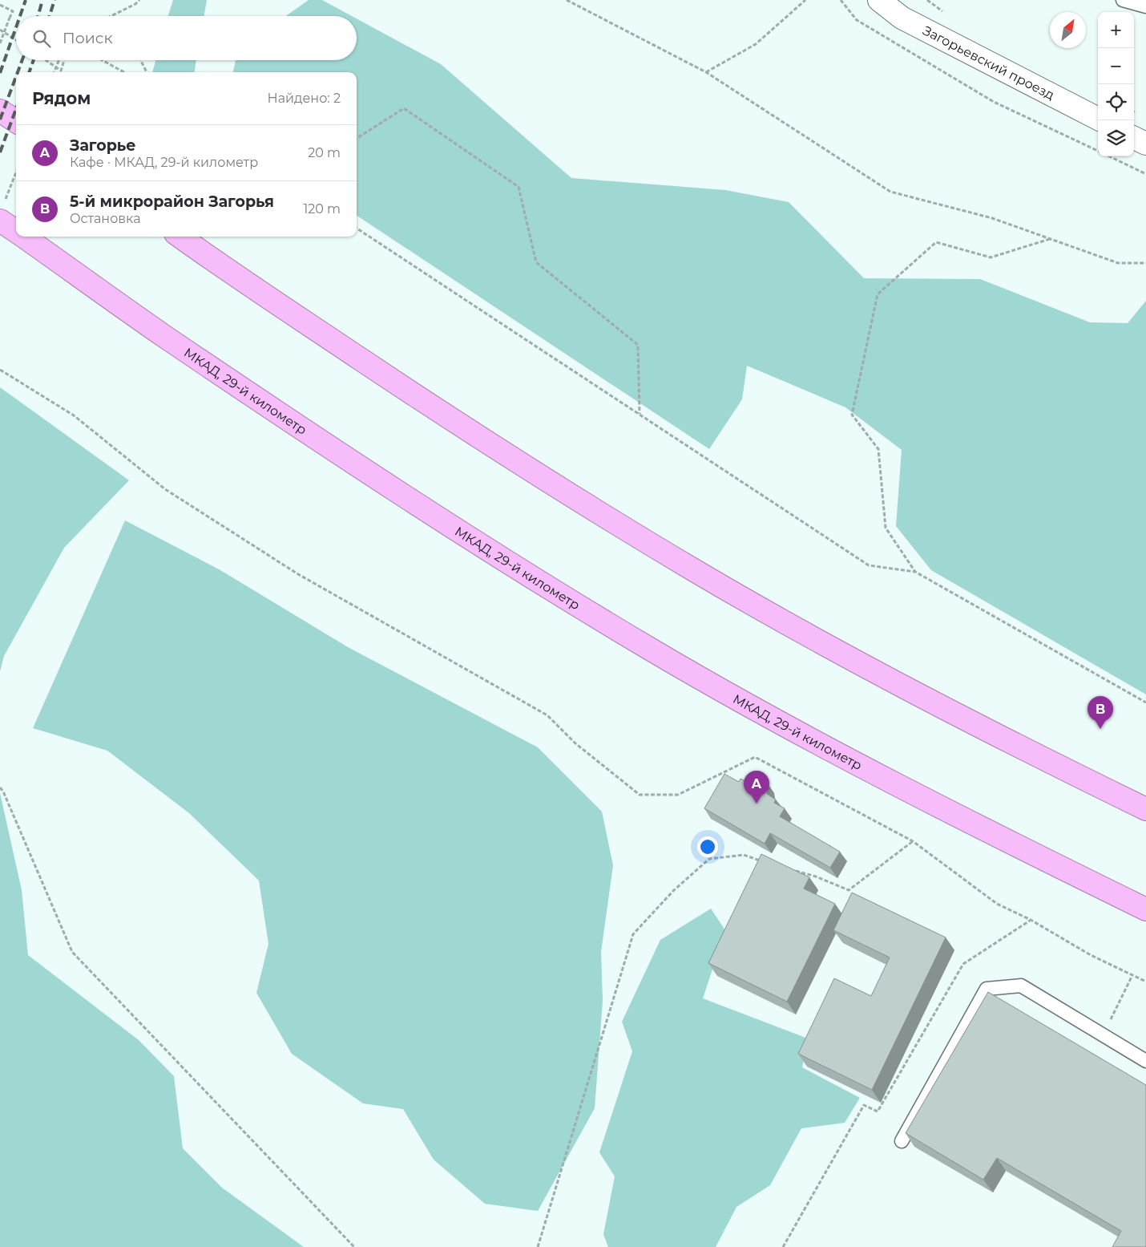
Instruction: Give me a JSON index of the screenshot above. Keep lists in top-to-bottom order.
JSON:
{
  "streets": {
    "highway": ["МКАД, 29-й километр"],
    "street": ["Загорьевский проезд"]
  },
  "north": "top right",
  "page": {
    "map_buttons": ["+", "−"],
    "search": "Поиск",
    "heading": ["Рядом", "Найдено: 2"],
    "list": [
      {
        "mark": "A",
        "name": "Загорье",
        "note": "Кафе · МКАД, 29-й километр",
        "value": "20 m"
      },
      {
        "mark": "B",
        "name": "5-й микрорайон Загорья",
        "note": "Остановка",
        "value": "120 m"
      }
    ],
    "pins": ["B", "A"]
  }
}
